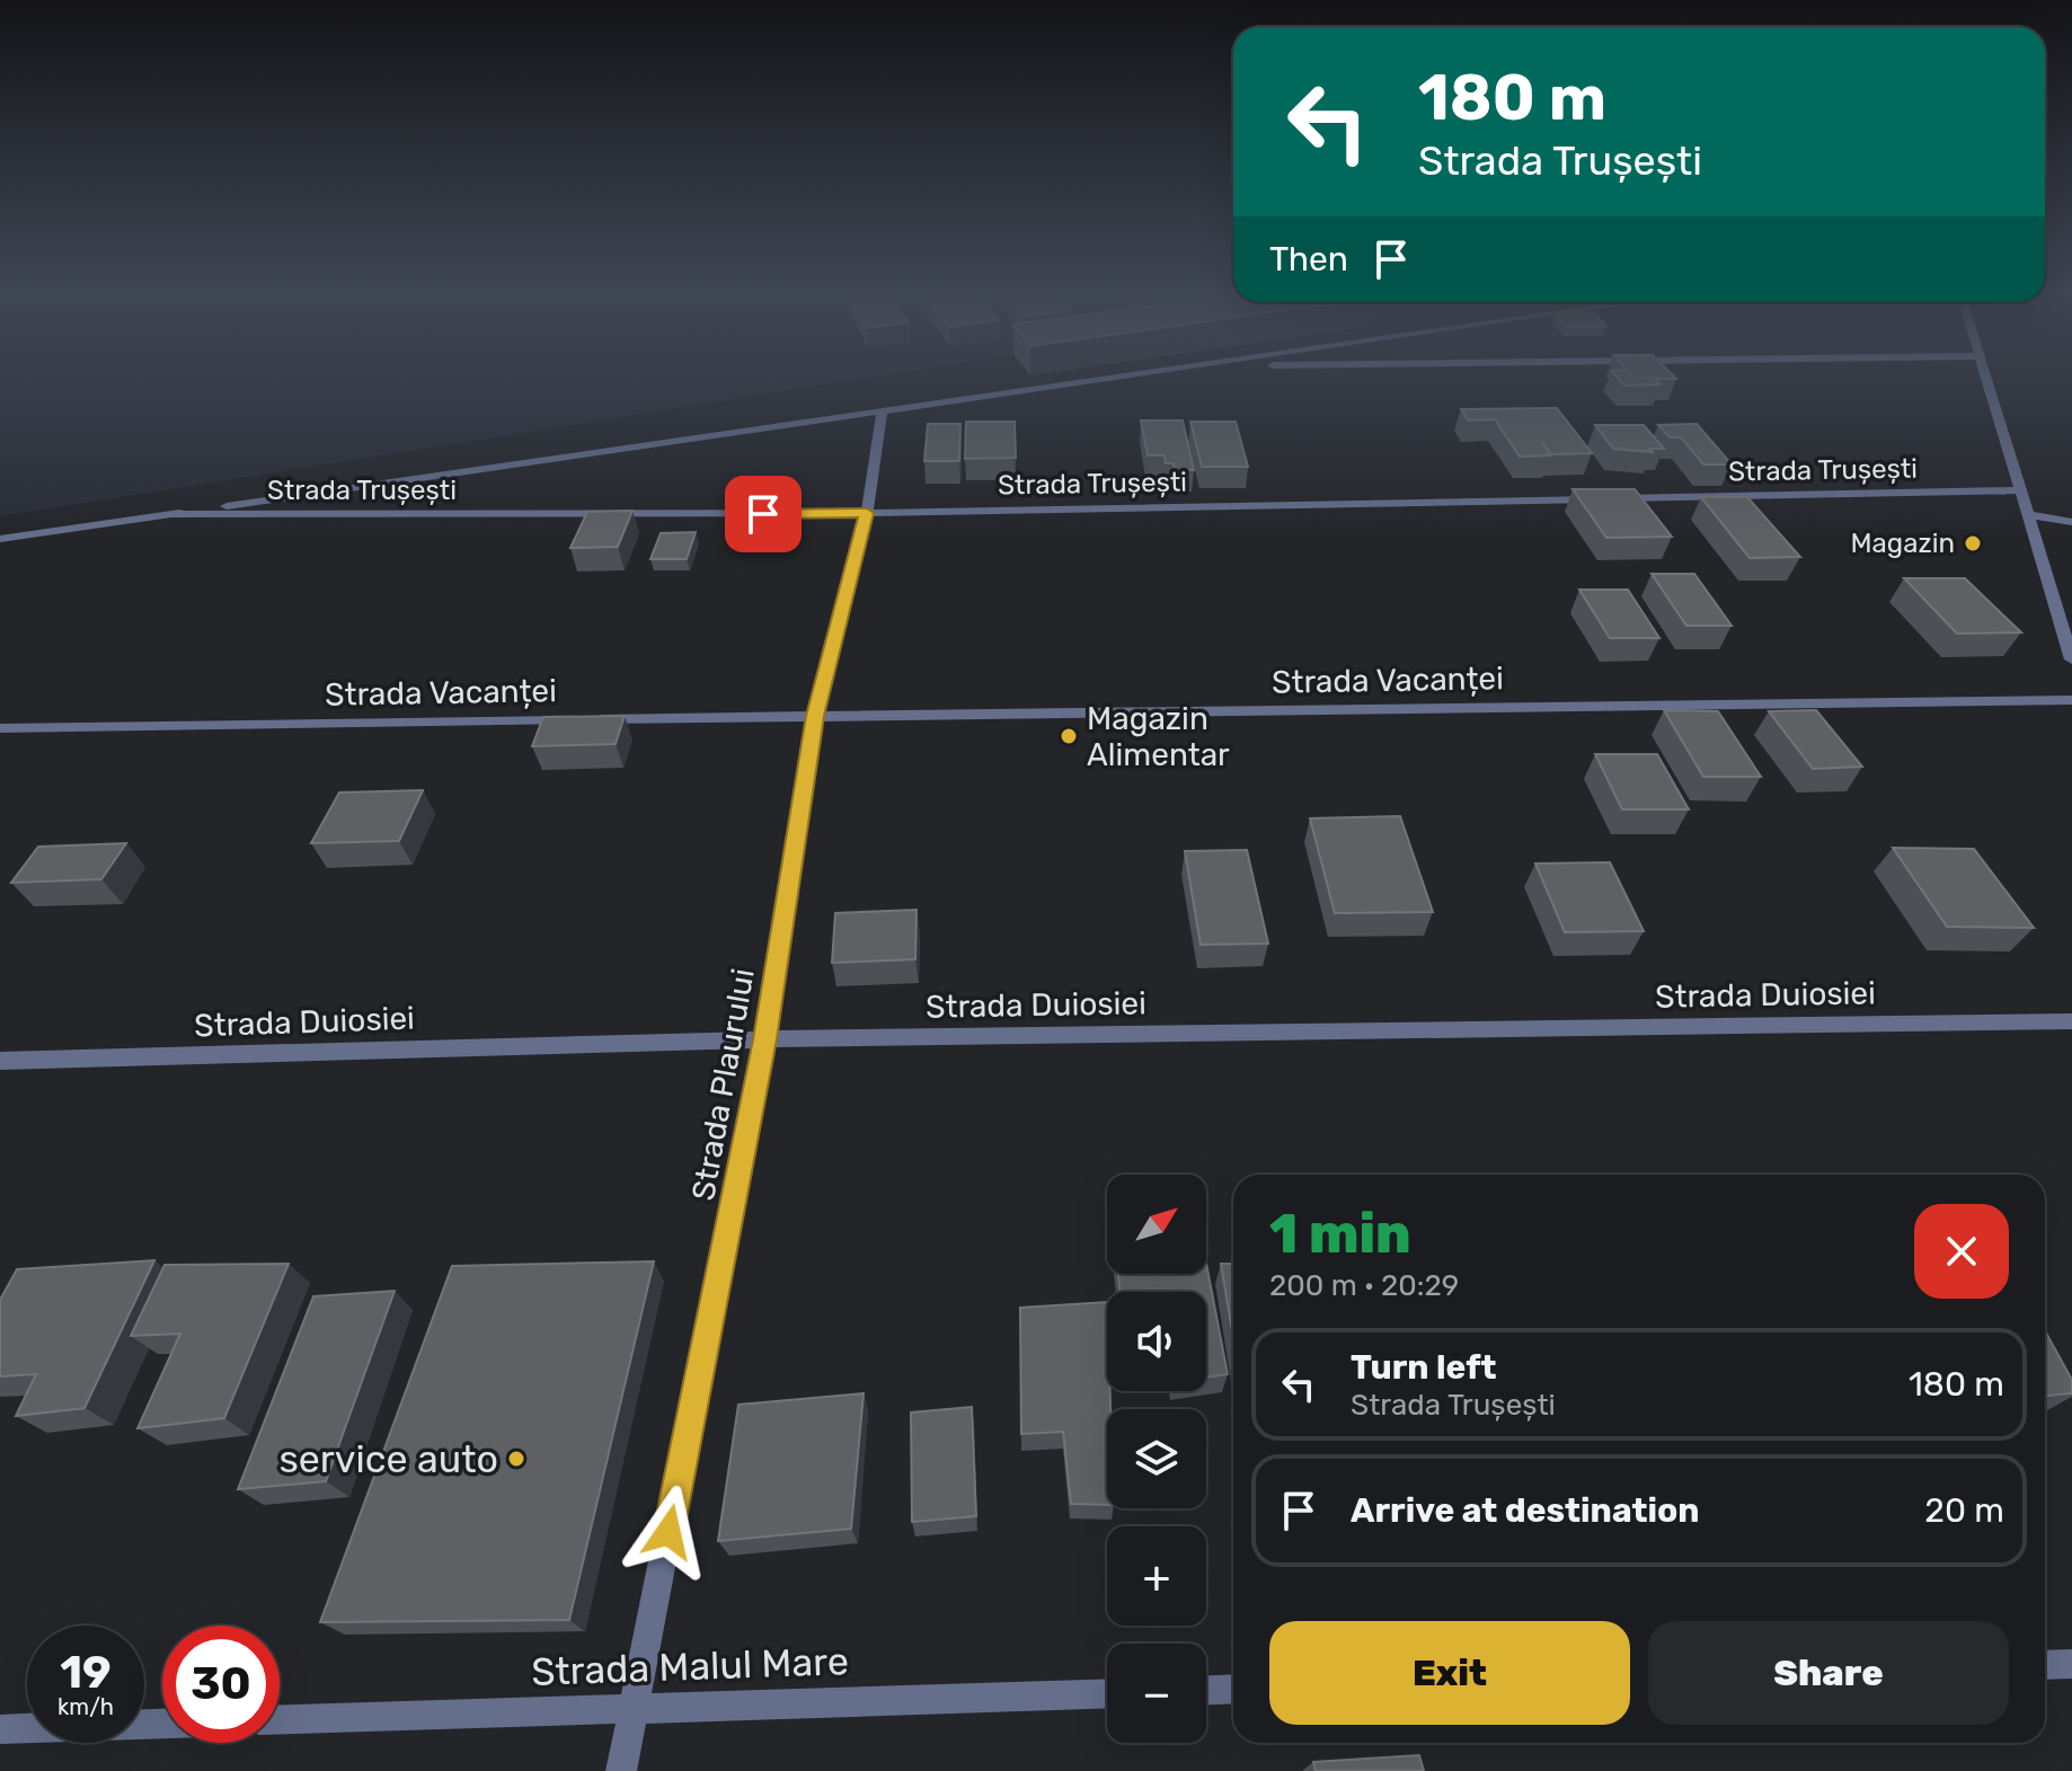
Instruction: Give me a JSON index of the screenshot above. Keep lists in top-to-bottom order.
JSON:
{
  "streets": {
    "street": [
      "Strada Trușești",
      "Strada Vacanței",
      "Strada Duiosiei",
      "Strada Plaurului",
      "Strada Malul Mare"
    ]
  },
  "crossings": [
    ["Strada Trușești", "Strada Plaurului"],
    ["Strada Vacanței", "Strada Plaurului"],
    ["Strada Duiosiei", "Strada Plaurului"],
    ["Strada Plaurului", "Strada Malul Mare"]
  ],
  "places": ["Magazin", "Magazin Alimentar", "service auto"],
  "north": "top right",
  "page": {
    "turn": ["180 m", "Strada Trușești"],
    "then": "Then",
    "map_buttons": ["+", "−"],
    "heading": ["1 min", "200 m · 20:29"],
    "list": [
      {
        "name": "Turn left",
        "note": "Strada Trușești",
        "value": "180 m"
      },
      {
        "name": "Arrive at destination",
        "value": "20 m"
      }
    ],
    "buttons": ["Exit", "Share"],
    "speed": "19 km/h",
    "limit": "30"
  }
}
